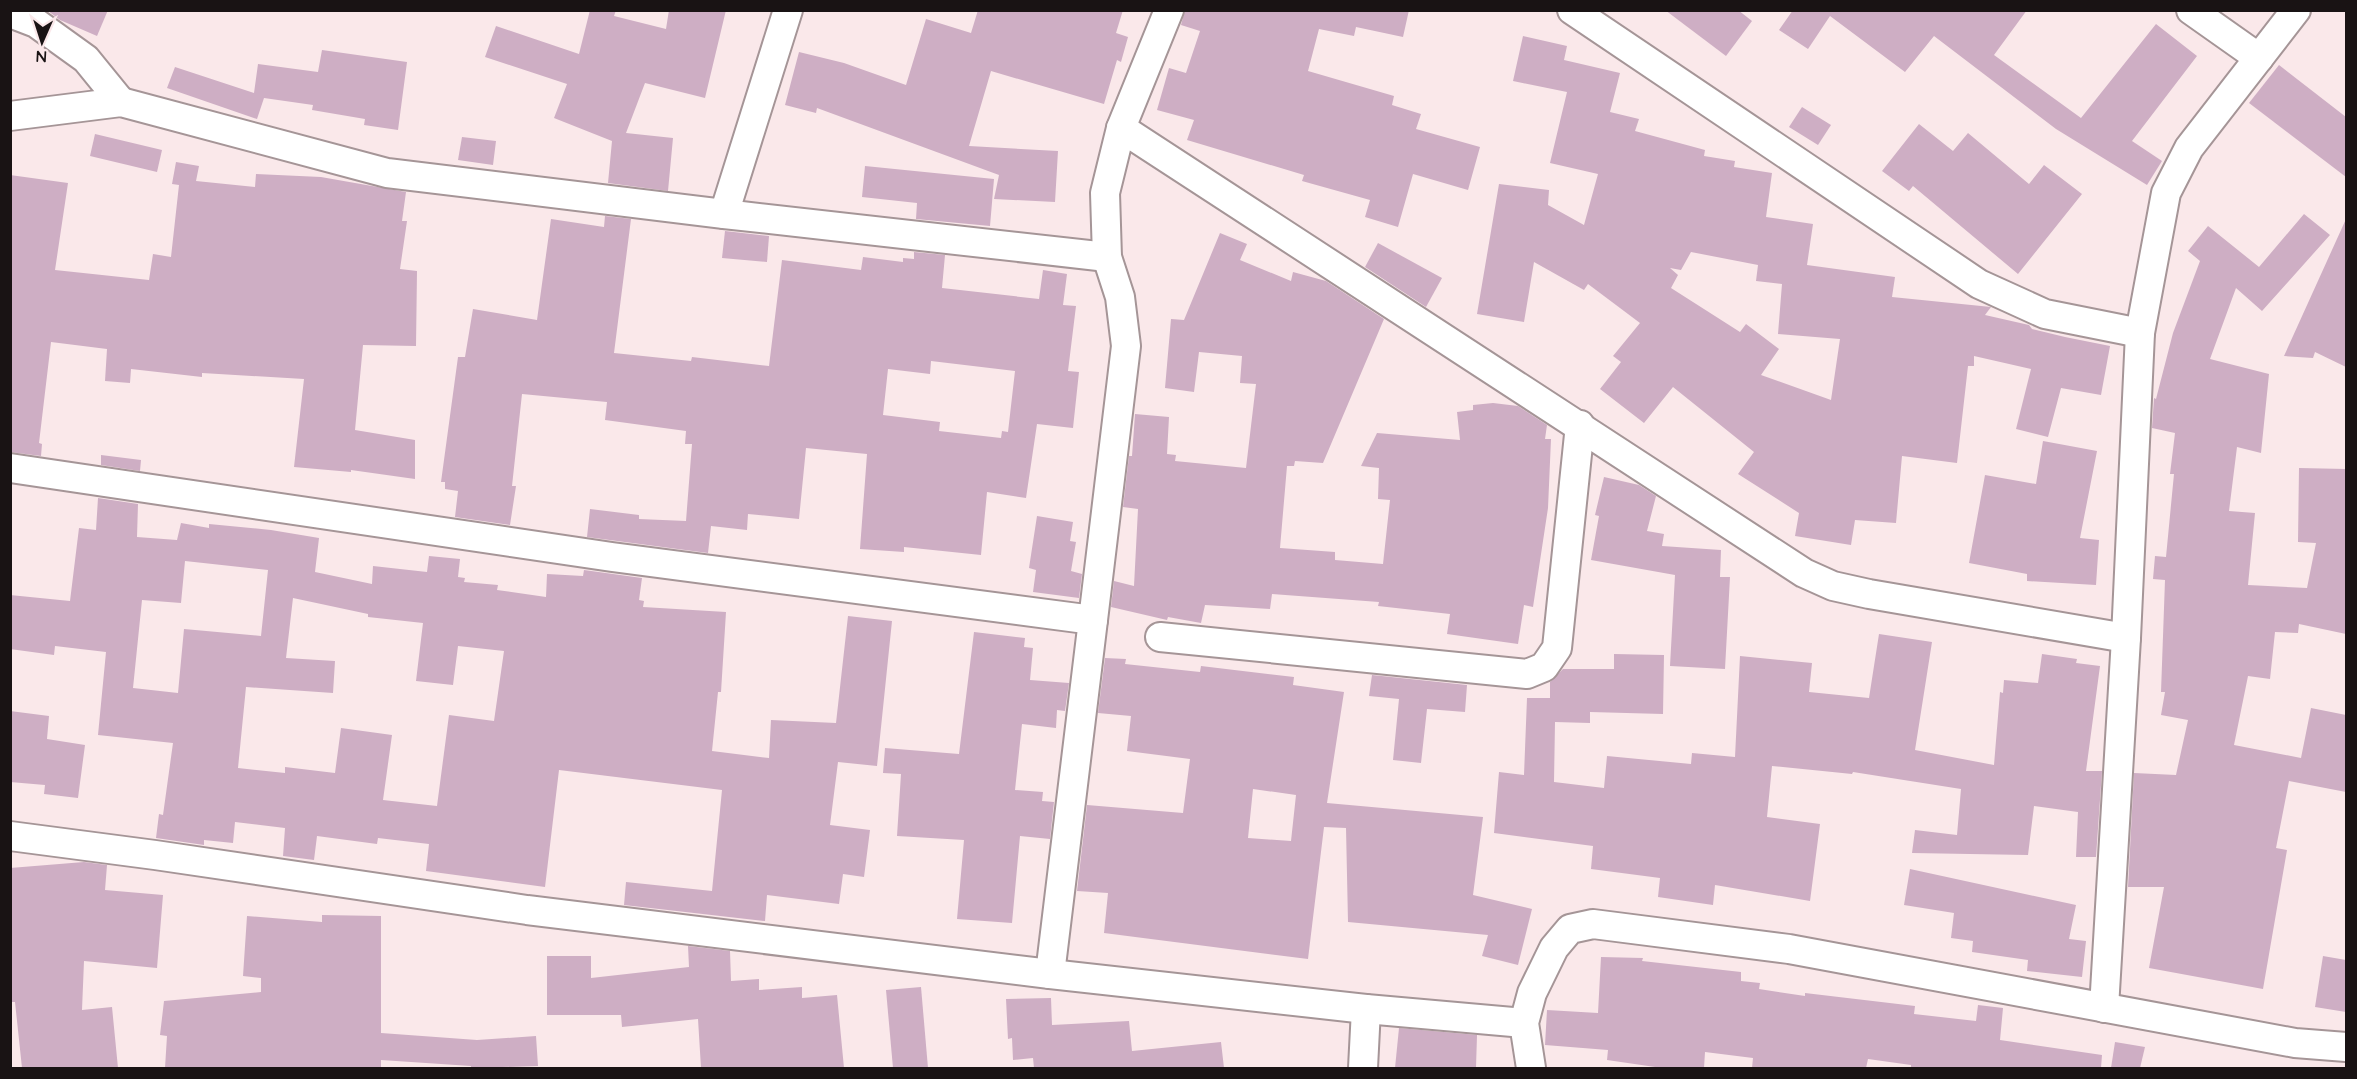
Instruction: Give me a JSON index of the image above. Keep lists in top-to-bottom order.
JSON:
{
  "north": "bottom"
}
